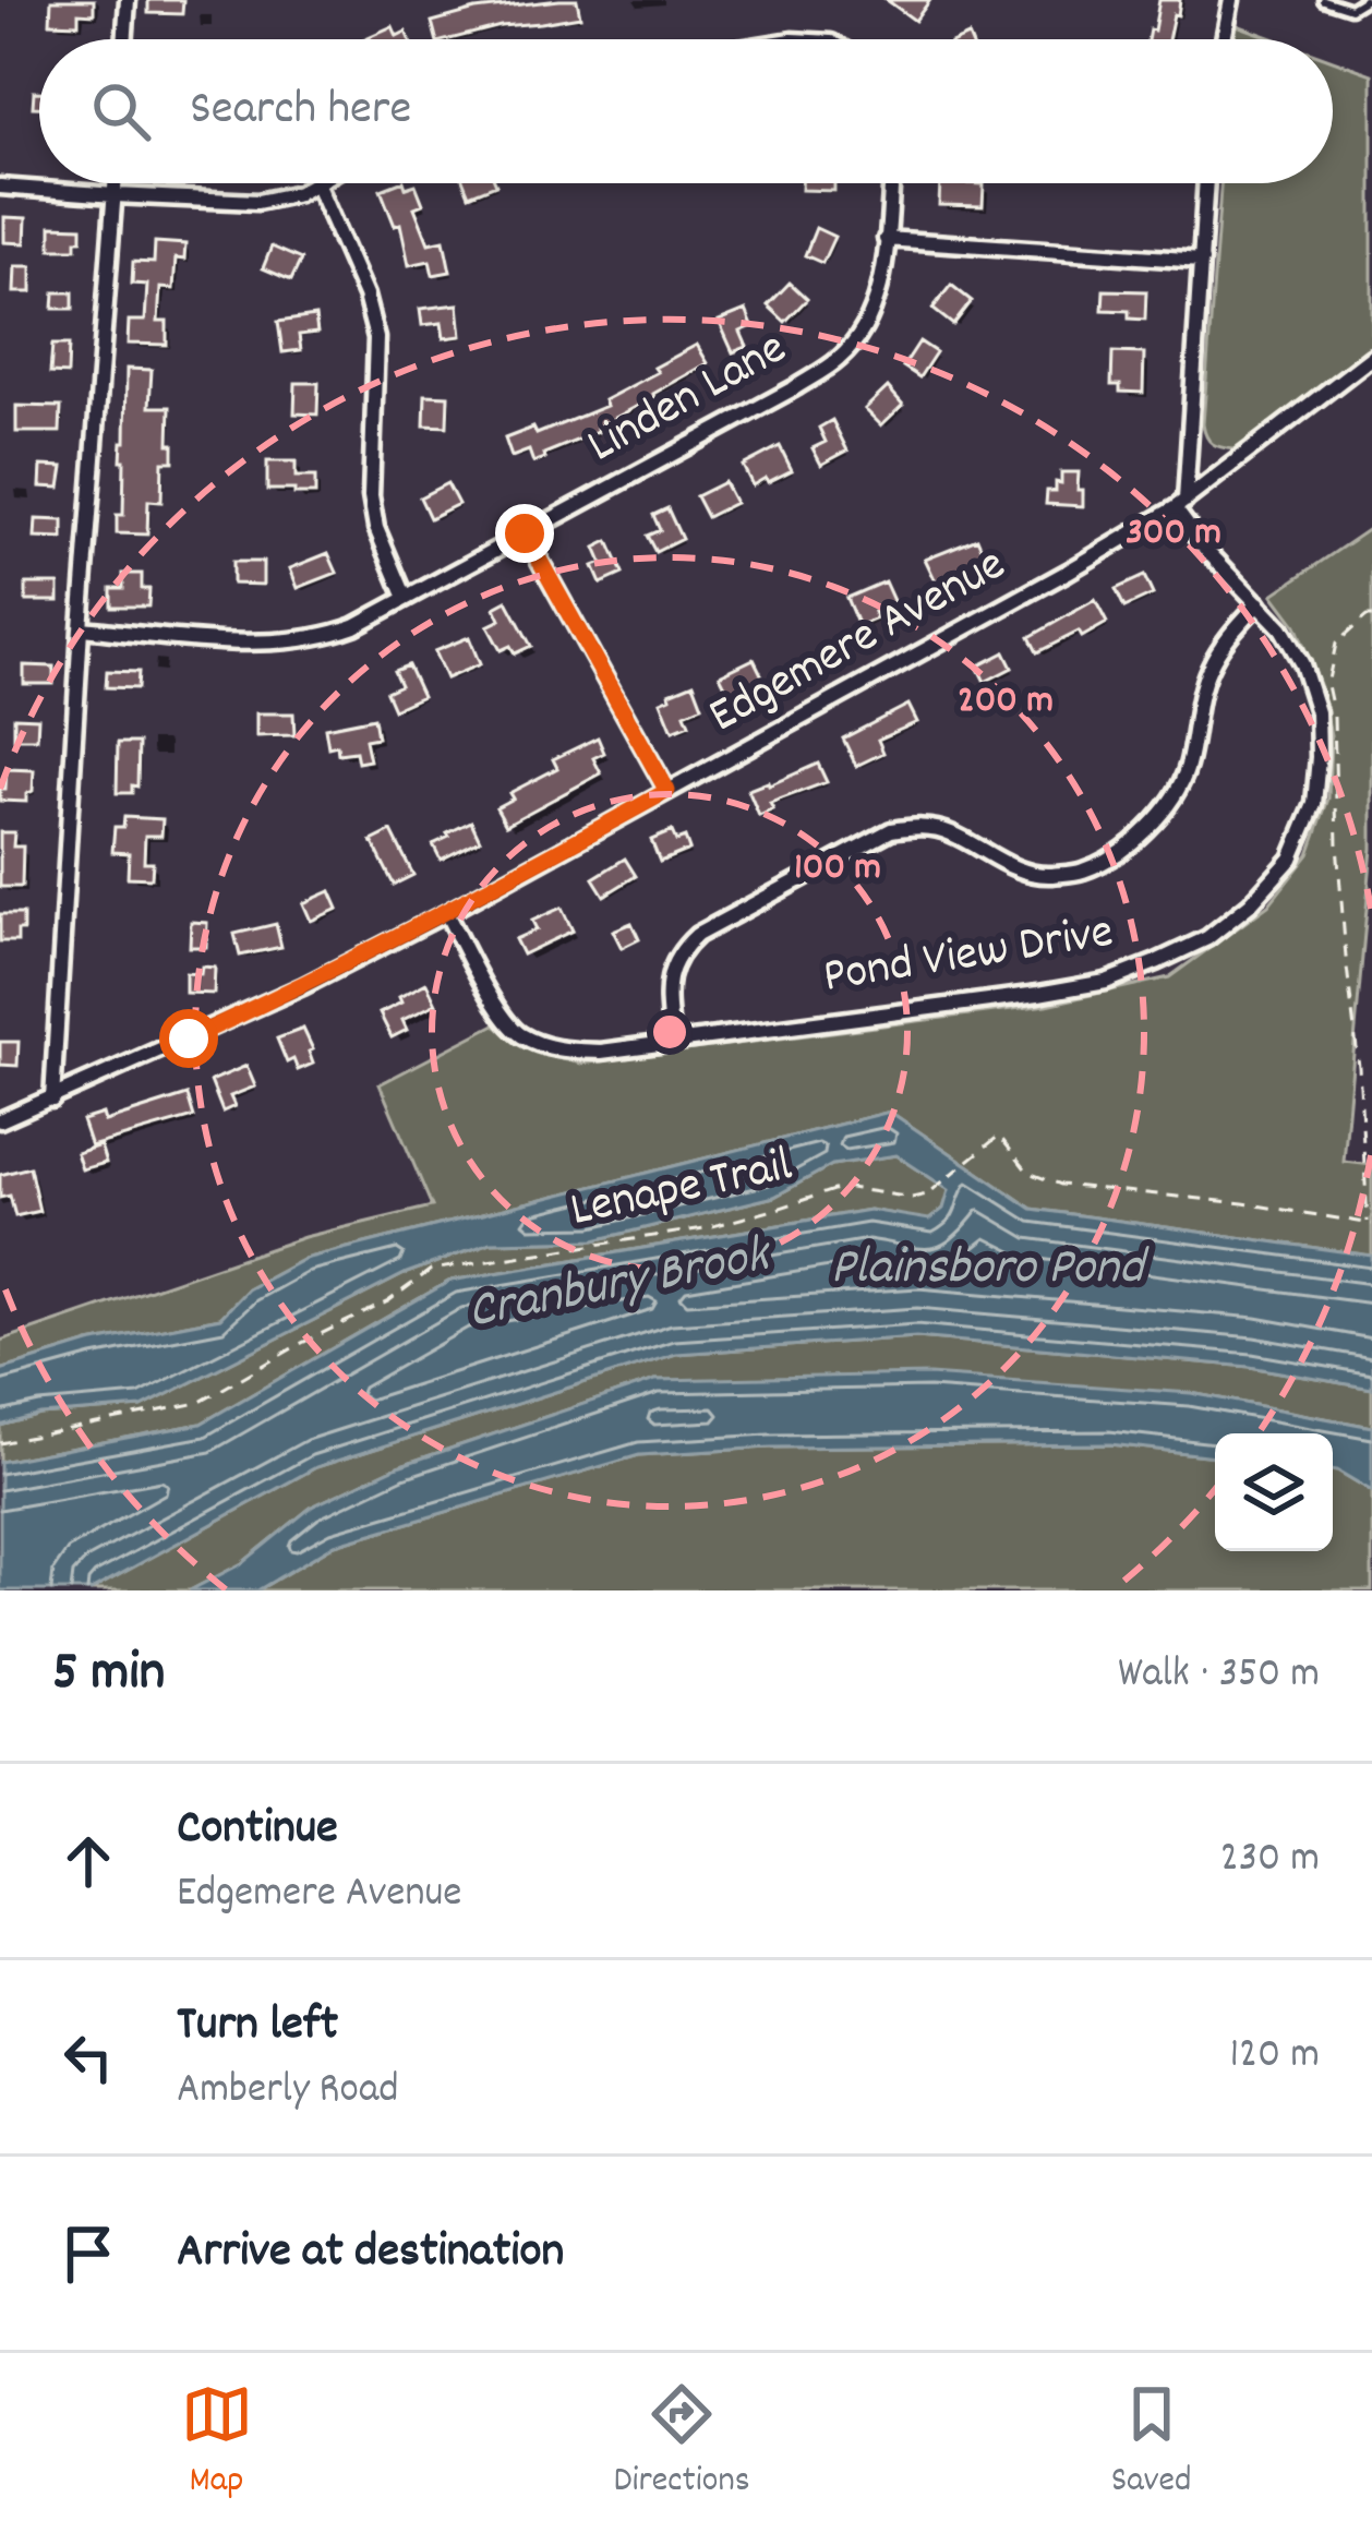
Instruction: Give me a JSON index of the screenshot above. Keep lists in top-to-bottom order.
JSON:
{
  "streets": {
    "street": ["Linden Lane", "Edgemere Avenue", "Pond View Drive"],
    "path": ["Lenape Trail"]
  },
  "crossings": [
    ["Edgemere Avenue", "Pond View Drive"]
  ],
  "water": ["Plainsboro Pond", "Cranbury Brook"],
  "page": {
    "search": "Search here",
    "heading": ["5 min", "Walk · 350 m"],
    "list": [
      ["Continue", "Edgemere Avenue", "230 m"],
      ["Turn left", "Amberly Road", "120 m"],
      "Arrive at destination"
    ],
    "nav": ["Map", "Directions", "Saved"]
  },
  "rings": ["300 m", "200 m", "100 m"]
}
